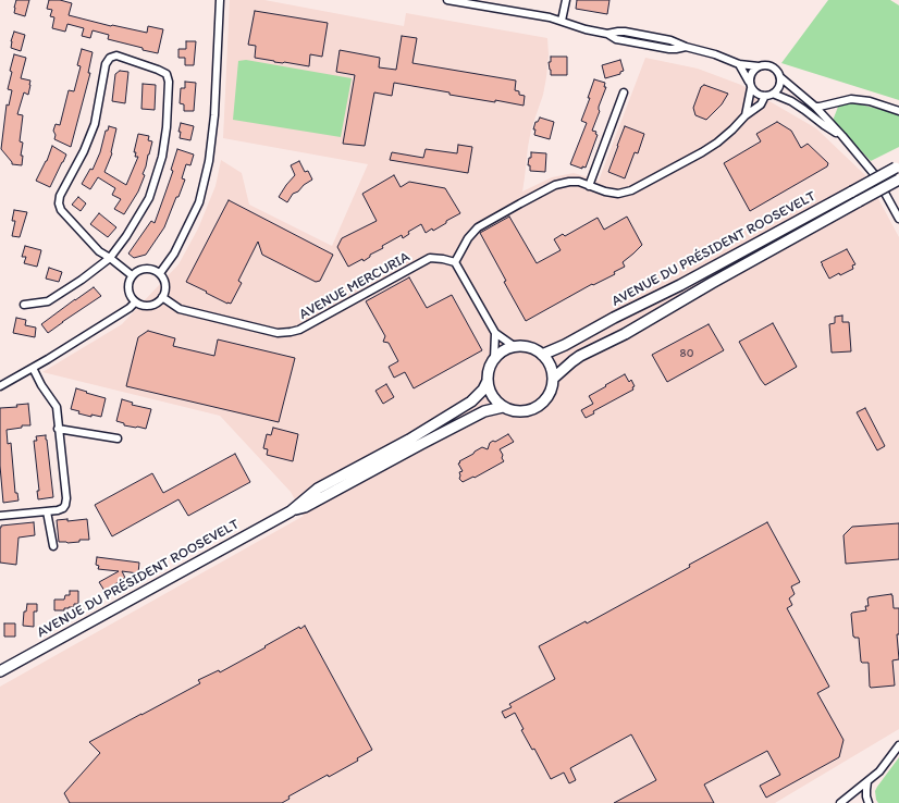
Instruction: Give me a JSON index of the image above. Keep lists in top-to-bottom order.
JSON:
{
  "streets": {
    "main road": ["AVENUE DU PRÉSIDENT ROOSEVELT"],
    "street": ["AVENUE MERCURIA"]
  },
  "house_numbers": ["80"]
}
